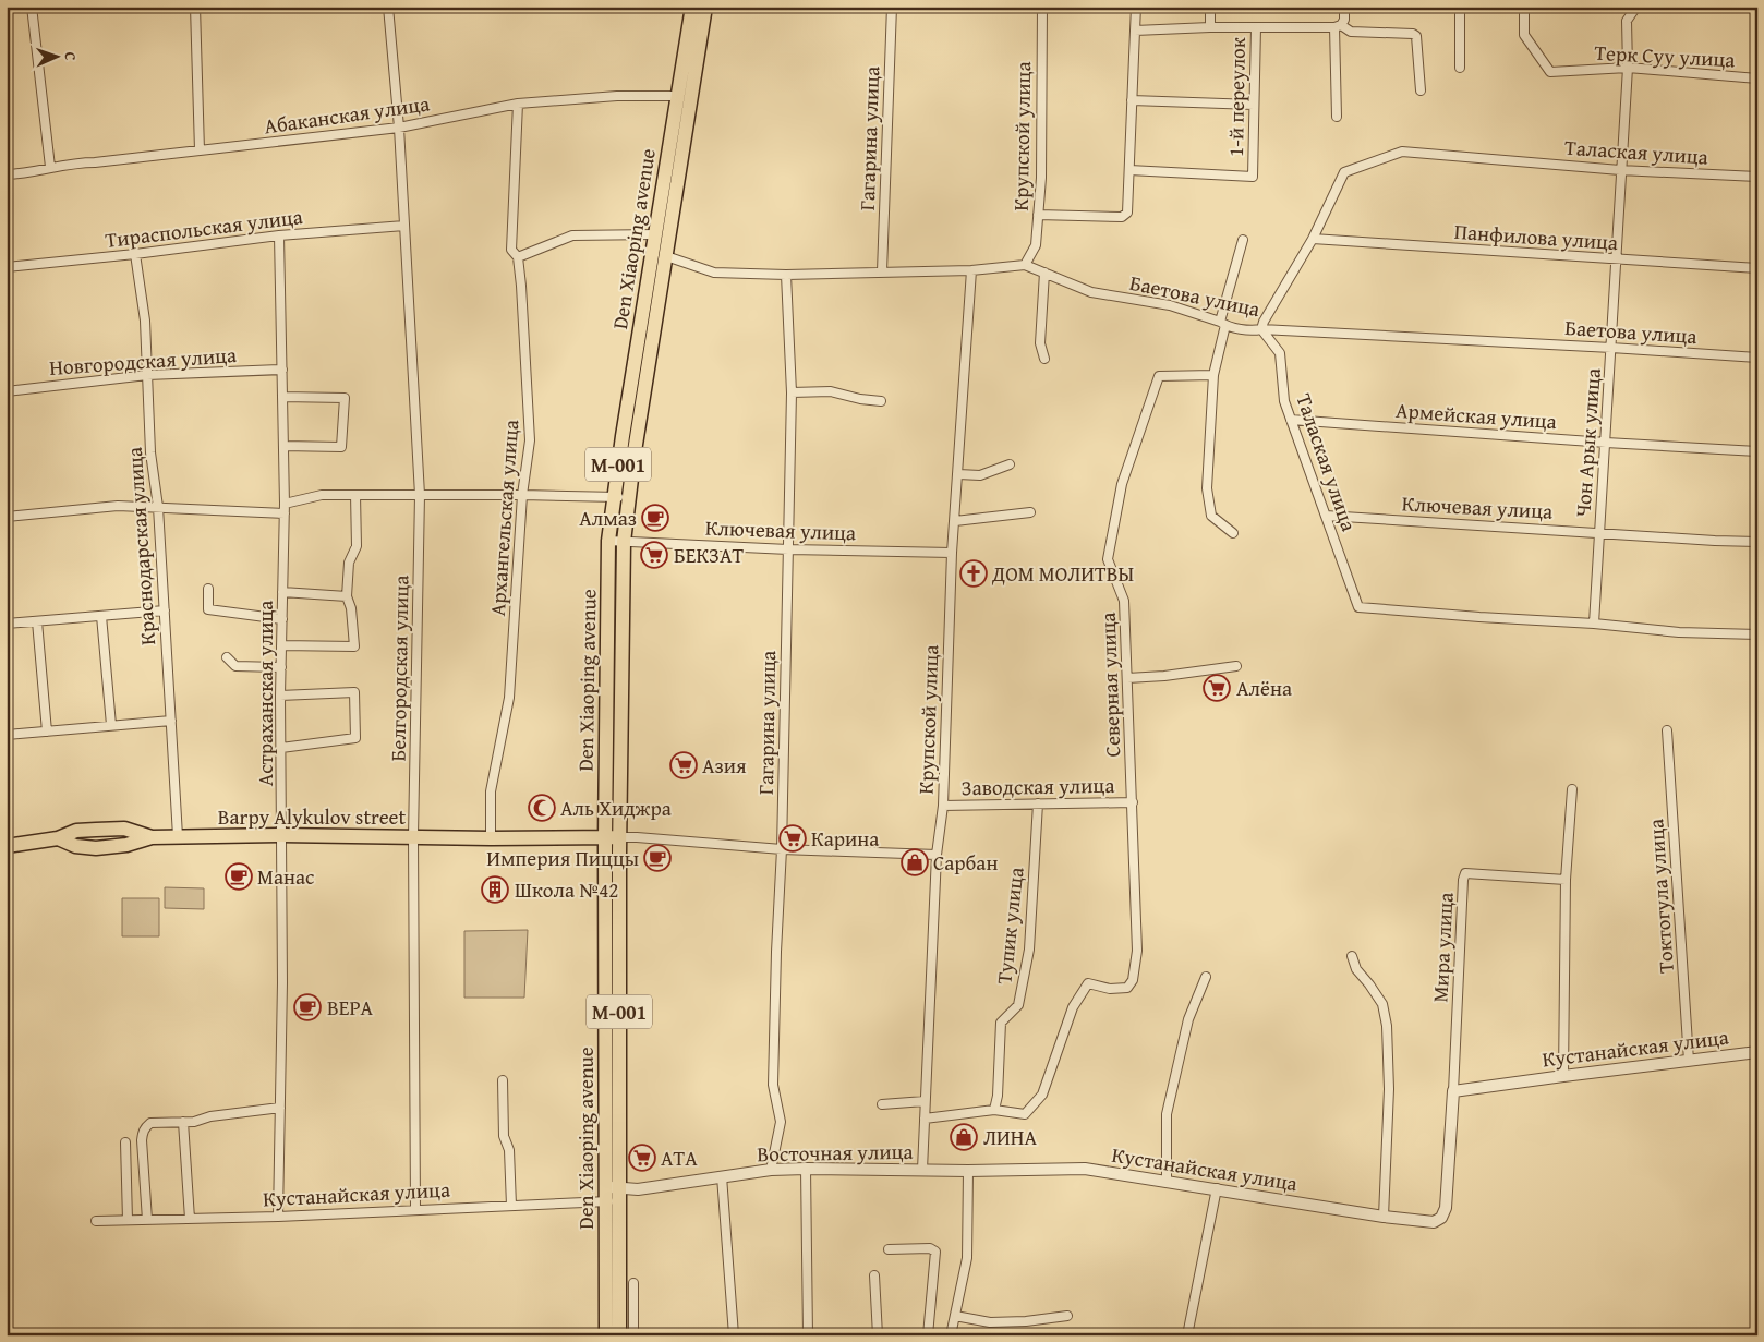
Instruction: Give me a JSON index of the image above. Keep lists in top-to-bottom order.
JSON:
{
  "streets": {
    "main road": ["Den Xiaoping avenue", "M-001", "Barpy Alykulov street"],
    "street": [
      "Терк Суу улица",
      "1-й переулок",
      "Абаканская улица",
      "Крупской улица",
      "Гагарина улица",
      "Талаская улица",
      "Тираспольская улица",
      "Панфилова улица",
      "Баетова улица",
      "Новгородская улица",
      "Армейская улица",
      "Чон Арык улица",
      "Ключевая улица",
      "Архангельская улица",
      "Краснодарская улица",
      "Белгородская улица",
      "Северная улица",
      "Астраханская улица",
      "Заводская улица",
      "Токтогула улица",
      "Тупик улица",
      "Мира улица",
      "Кустанайская улица",
      "Восточная улица"
    ]
  },
  "crossings": [
    ["Терк Суу улица", "Чон Арык улица"],
    ["Абаканская улица", "Den Xiaoping avenue"],
    ["Абаканская улица", "M-001"],
    ["Абаканская улица", "Архангельская улица"],
    ["Абаканская улица", "Белгородская улица"],
    ["Крупской улица", "Баетова улица"],
    ["Крупской улица", "Ключевая улица"],
    ["Крупской улица", "Заводская улица"],
    ["Крупской улица", "Восточная улица"],
    ["Гагарина улица", "Баетова улица"],
    ["Гагарина улица", "Ключевая улица"],
    ["Гагарина улица", "Восточная улица"],
    ["Талаская улица", "Панфилова улица"],
    ["Талаская улица", "Баетова улица"],
    ["Талаская улица", "Армейская улица"],
    ["Талаская улица", "Чон Арык улица"],
    ["Талаская улица", "Ключевая улица"],
    ["Тираспольская улица", "Краснодарская улица"],
    ["Тираспольская улица", "Белгородская улица"],
    ["Тираспольская улица", "Астраханская улица"],
    ["Панфилова улица", "Чон Арык улица"],
    ["Den Xiaoping avenue", "Баетова улица"],
    ["Den Xiaoping avenue", "M-001"],
    ["Den Xiaoping avenue", "Ключевая улица"],
    ["Den Xiaoping avenue", "Barpy Alykulov street"],
    ["Den Xiaoping avenue", "Кустанайская улица"],
    ["Den Xiaoping avenue", "Восточная улица"],
    ["Баетова улица", "Чон Арык улица"],
    ["Новгородская улица", "Краснодарская улица"],
    ["Новгородская улица", "Астраханская улица"],
    ["Армейская улица", "Чон Арык улица"],
    ["Чон Арык улица", "Ключевая улица"],
    ["Архангельская улица", "Barpy Alykulov street"],
    ["Краснодарская улица", "Barpy Alykulov street"],
    ["Белгородская улица", "Barpy Alykulov street"],
    ["Белгородская улица", "Кустанайская улица"],
    ["Северная улица", "Заводская улица"],
    ["Северная улица", "Тупик улица"],
    ["Астраханская улица", "Barpy Alykulov street"],
    ["Астраханская улица", "Кустанайская улица"],
    ["Заводская улица", "Тупик улица"],
    ["Токтогула улица", "Кустанайская улица"],
    ["Мира улица", "Кустанайская улица"],
    ["Кустанайская улица", "Восточная улица"]
  ],
  "places": {
    "cafe": [
      "Алмаз",
      "Империя Пиццы",
      "Манас",
      "ВЕРА"
    ],
    "supermarket": [
      "БЕКЗАТ",
      "Алёна",
      "Азия",
      "Карина",
      "АТА"
    ],
    "church": ["ДОМ МОЛИТВЫ"],
    "mosque": ["Аль Хиджра"],
    "shop": ["Сарбан", "ЛИНА"],
    "building": ["Школа №42"]
  },
  "north": "right"
}
